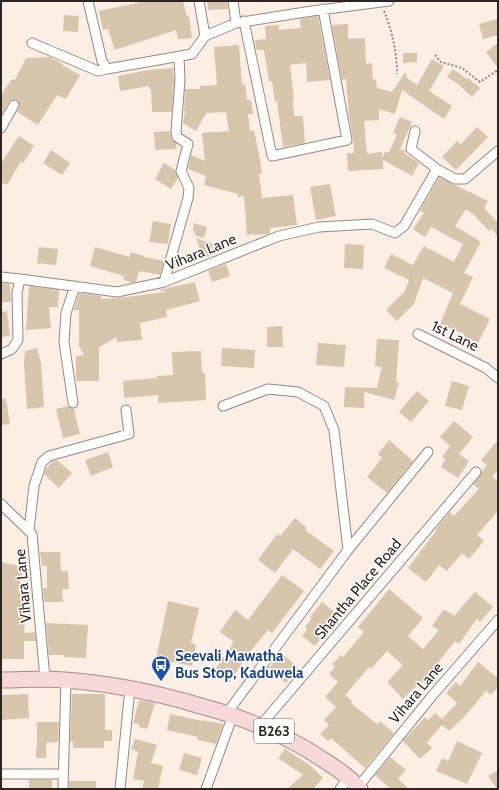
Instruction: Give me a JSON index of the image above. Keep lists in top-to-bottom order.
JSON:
{
  "streets": {
    "main road": ["B263"],
    "street": ["Vihara Lane", "1st Lane", "Shantha Place Road"]
  },
  "crossings": [
    ["Vihara Lane", "B263"],
    ["Shantha Place Road", "B263"]
  ],
  "places": {
    "bus stop": ["Seevali Mawatha Bus Stop, Kaduwela"]
  }
}
